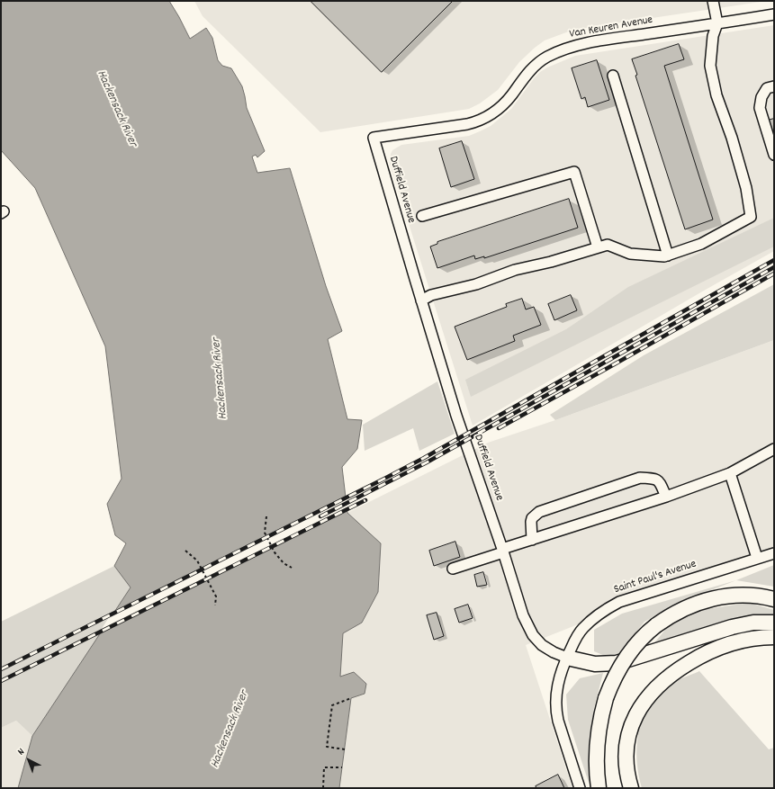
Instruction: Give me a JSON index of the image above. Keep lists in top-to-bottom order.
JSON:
{
  "streets": {
    "street": ["Van Keuren Avenue", "Duffield Avenue", "Saint Paul's Avenue"]
  },
  "crossings": [
    ["Van Keuren Avenue", "Duffield Avenue"],
    ["Duffield Avenue", "Saint Paul's Avenue"]
  ],
  "water": ["Hackensack River"],
  "north": "top left"
}
